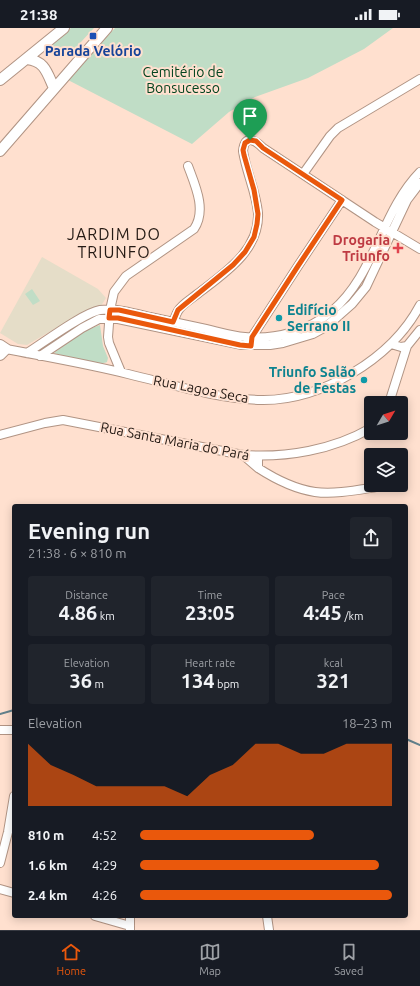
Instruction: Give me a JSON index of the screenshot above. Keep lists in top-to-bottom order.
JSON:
{
  "streets": {
    "street": ["Rua Lagoa Seca", "Rua Santa Maria do Pará"]
  },
  "districts": ["JARDIM DO TRIUNFO"],
  "parks": ["Cemitério de Bonsucesso"],
  "places": {
    "transit": ["Parada Velório"],
    "health": ["Drogaria Triunfo"],
    "other": ["Edifício Serrano II", "Triunfo Salão de Festas"]
  },
  "north": "top right",
  "page": {
    "status": "21:38",
    "heading": ["Evening run", "21:38 · 6 × 810 m"],
    "stats": [
      ["Distance", "4.86 km"],
      ["Time", "23:05"],
      ["Pace", "4:45 /km"],
      ["Elevation", "36 m"],
      ["Heart rate", "134 bpm"],
      ["kcal", "321"]
    ],
    "chart": ["Elevation", "18–23 m"],
    "list": [
      {
        "name": "810 m",
        "note": "4:52"
      },
      {
        "name": "1.6 km",
        "note": "4:29"
      },
      {
        "name": "2.4 km",
        "note": "4:26"
      }
    ],
    "tabs": ["Home", "Map", "Saved"]
  }
}
